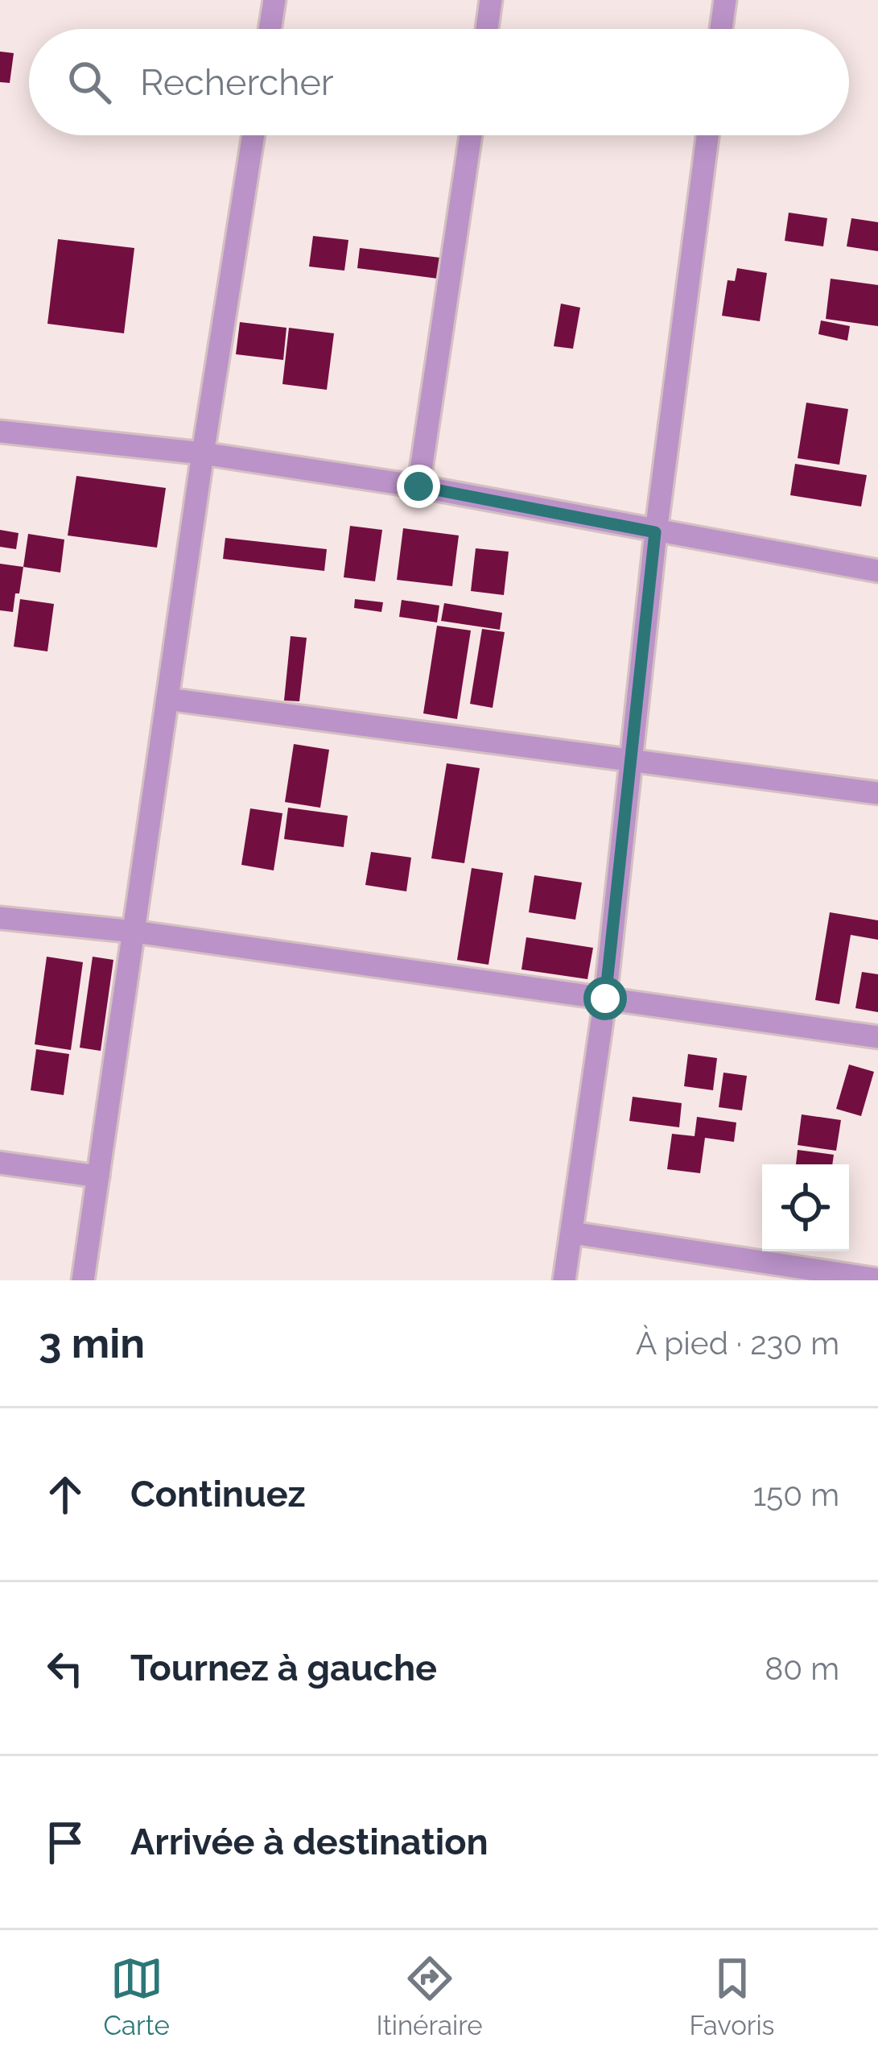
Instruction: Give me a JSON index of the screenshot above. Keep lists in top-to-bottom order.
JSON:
{
  "page": {
    "search": "Rechercher",
    "heading": ["3 min", "À pied · 230 m"],
    "list": [
      ["Continuez", "150 m"],
      ["Tournez à gauche", "80 m"],
      "Arrivée à destination"
    ],
    "nav": ["Carte", "Itinéraire", "Favoris"]
  }
}
